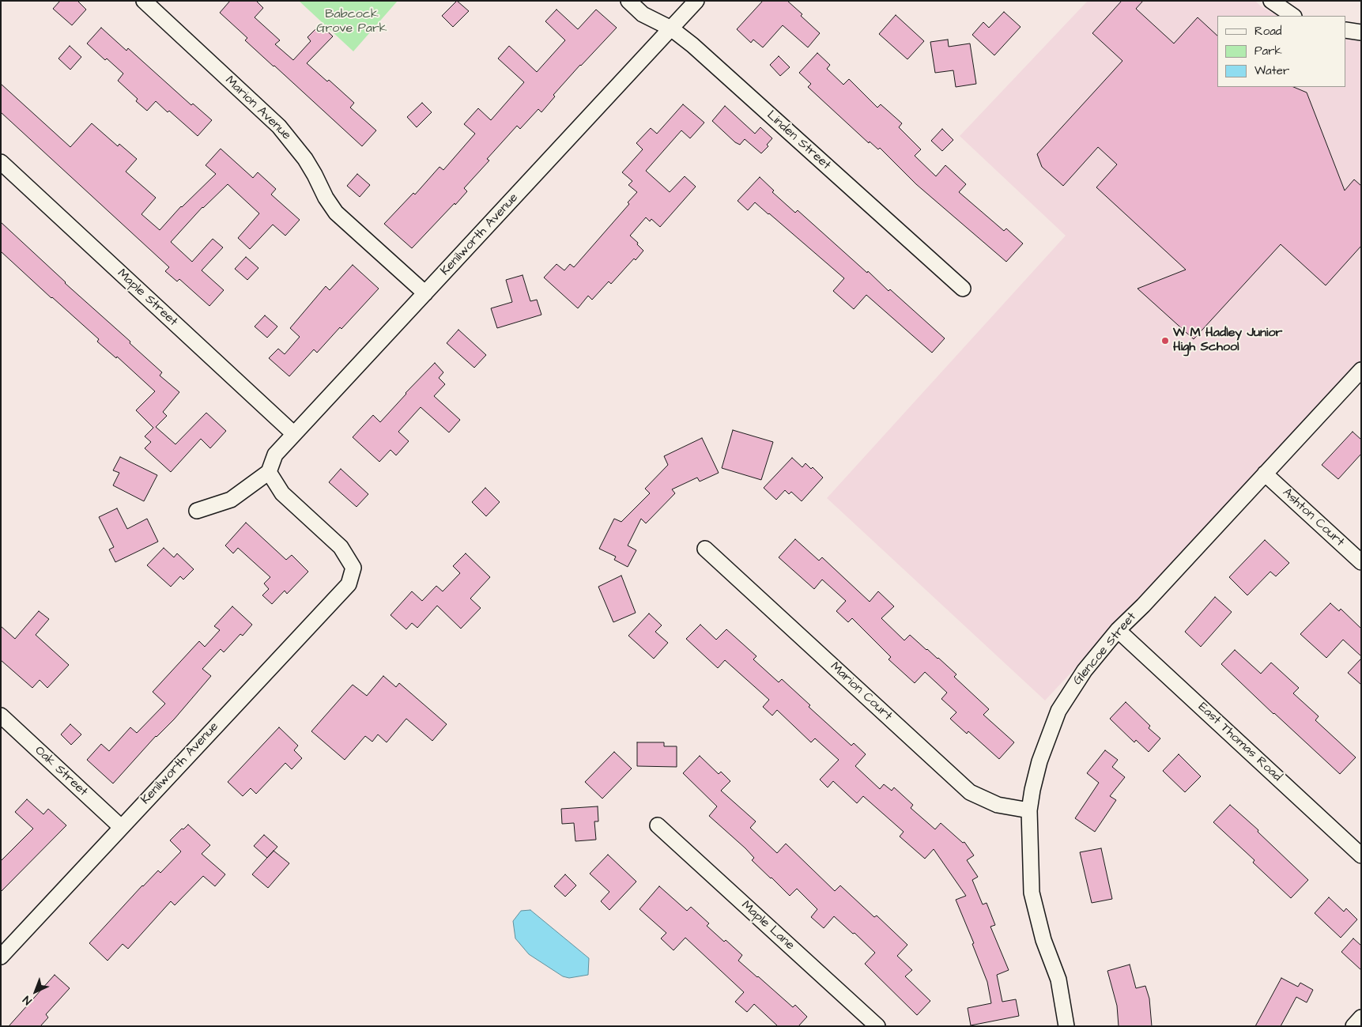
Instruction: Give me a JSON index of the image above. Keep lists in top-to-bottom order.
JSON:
{
  "streets": {
    "street": [
      "Marion Avenue",
      "Linden Street",
      "Kenilworth Avenue",
      "Maple Street",
      "Ashton Court",
      "Glencoe Street",
      "Marion Court",
      "East Thomas Road",
      "Oak Street",
      "Maple Lane"
    ]
  },
  "crossings": [
    ["Marion Avenue", "Kenilworth Avenue"],
    ["Linden Street", "Kenilworth Avenue"],
    ["Kenilworth Avenue", "Maple Street"],
    ["Kenilworth Avenue", "Oak Street"],
    ["Ashton Court", "Glencoe Street"],
    ["Glencoe Street", "Marion Court"],
    ["Glencoe Street", "East Thomas Road"]
  ],
  "parks": ["Babcock Grove Park"],
  "places": ["W M Hadley Junior High School"],
  "legend": ["Road", "Park", "Water"],
  "north": "bottom left"
}
